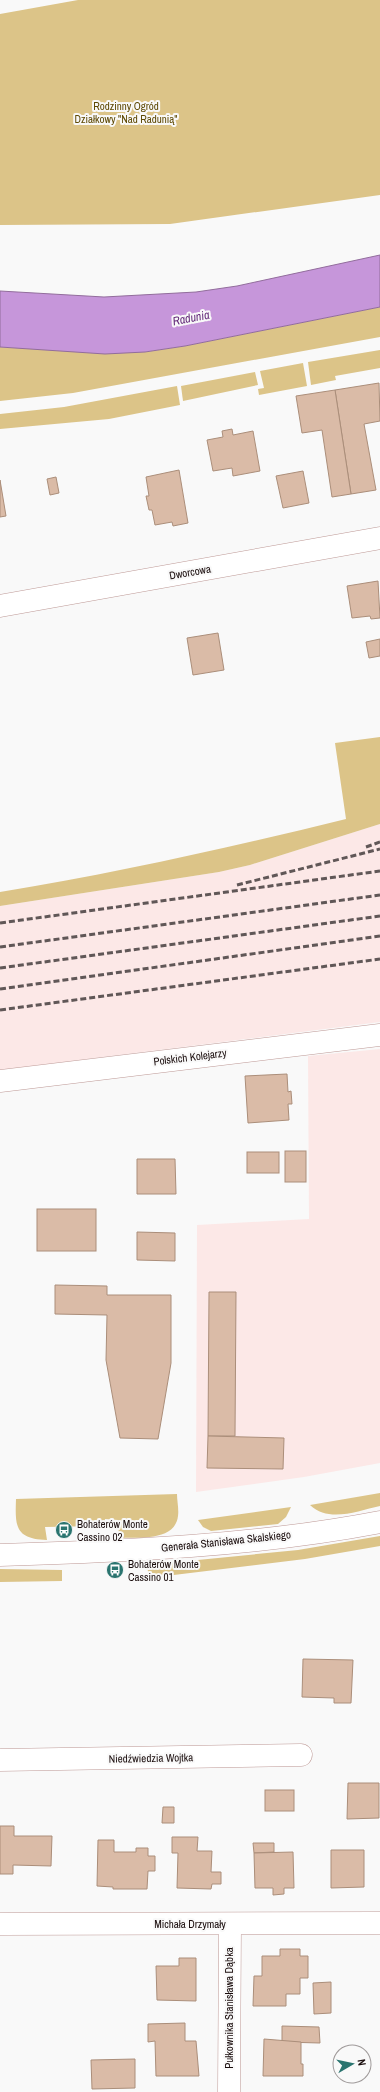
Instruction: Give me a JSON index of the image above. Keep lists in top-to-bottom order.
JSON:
{
  "streets": {
    "street": [
      "Dworcowa",
      "Polskich Kolejarzy",
      "Generała Stanisława Skalskiego",
      "Niedźwiedzia Wojtka",
      "Michała Drzymały",
      "Pułkownika Stanisława Dąbka"
    ]
  },
  "crossings": [
    ["Michała Drzymały", "Pułkownika Stanisława Dąbka"]
  ],
  "water": ["Radunia"],
  "parks": ["Rodzinny Ogród Działkowy \"Nad Radunią\""],
  "places": {
    "bus stop": ["Bohaterów Monte Cassino 02", "Bohaterów Monte Cassino 01"]
  },
  "north": "right"
}
